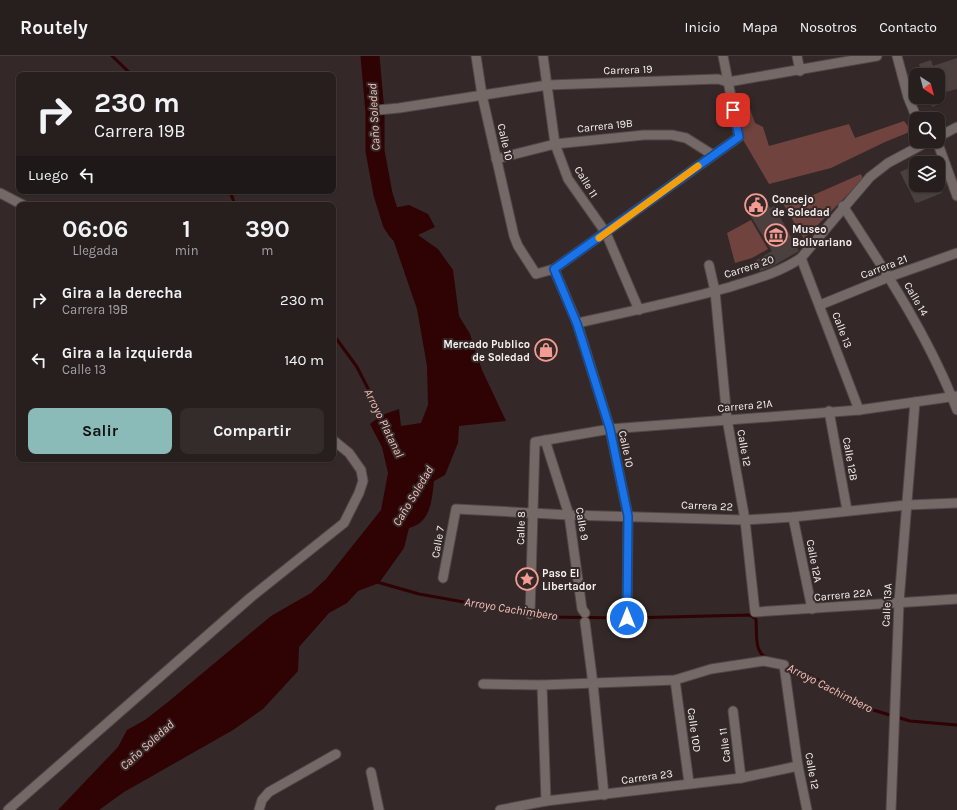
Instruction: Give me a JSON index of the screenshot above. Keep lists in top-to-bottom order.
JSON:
{
  "streets": {
    "street": [
      "Carrera 19",
      "Carrera 19B",
      "Calle 10",
      "Calle 11",
      "Carrera 20",
      "Carrera 21",
      "Calle 14",
      "Calle 13",
      "Carrera 21A",
      "Calle 12",
      "Calle 12B",
      "Carrera 22",
      "Calle 9",
      "Calle 8",
      "Calle 7",
      "Calle 12A",
      "Carrera 22A",
      "Calle 13A",
      "Calle 10D",
      "Carrera 23"
    ]
  },
  "crossings": [
    ["Carrera 19", "Calle 10"],
    ["Carrera 19", "Calle 11"],
    ["Carrera 19B", "Calle 10"],
    ["Carrera 19B", "Calle 11"],
    ["Calle 10", "Carrera 20"],
    ["Calle 10", "Carrera 21A"],
    ["Calle 10", "Carrera 22"],
    ["Calle 11", "Carrera 20"],
    ["Calle 11", "Carrera 23"],
    ["Carrera 20", "Calle 14"],
    ["Carrera 20", "Calle 13"],
    ["Carrera 20", "Calle 12"],
    ["Carrera 21", "Calle 14"],
    ["Carrera 21", "Calle 13"],
    ["Calle 14", "Carrera 21A"],
    ["Calle 13", "Carrera 21A"],
    ["Carrera 21A", "Calle 12"],
    ["Carrera 21A", "Calle 12B"],
    ["Carrera 21A", "Calle 9"],
    ["Carrera 21A", "Calle 8"],
    ["Carrera 21A", "Calle 13A"],
    ["Calle 12", "Carrera 22"],
    ["Calle 12", "Carrera 22A"],
    ["Calle 12", "Calle 10D"],
    ["Calle 12", "Carrera 23"],
    ["Calle 12B", "Carrera 22"],
    ["Carrera 22", "Calle 9"],
    ["Carrera 22", "Calle 8"],
    ["Carrera 22", "Calle 7"],
    ["Carrera 22", "Calle 12A"],
    ["Carrera 22", "Calle 13A"],
    ["Calle 9", "Carrera 23"],
    ["Calle 12A", "Carrera 22A"],
    ["Carrera 22A", "Calle 13A"],
    ["Calle 10D", "Carrera 23"]
  ],
  "water": ["Caño Soledad", "Arroyo Platanal", "Arroyo Cachimbero"],
  "places": {
    "public building": ["Concejo de Soledad"],
    "museum": ["Museo Bolivariano"],
    "shop": ["Mercado Publico de Soledad"],
    "place": ["Paso El Libertador"]
  },
  "north": "bottom right",
  "page": {
    "header": "Routely",
    "nav": [
      "Inicio",
      "Mapa",
      "Nosotros",
      "Contacto"
    ],
    "turn": ["230 m", "Carrera 19B"],
    "then": "Luego",
    "eta": [
      "06:06",
      "Llegada",
      "1",
      "min",
      "390",
      "m"
    ],
    "list": [
      {
        "name": "Gira a la derecha",
        "note": "Carrera 19B",
        "value": "230 m"
      },
      {
        "name": "Gira a la izquierda",
        "note": "Calle 13",
        "value": "140 m"
      }
    ],
    "buttons": ["Salir", "Compartir"]
  }
}
